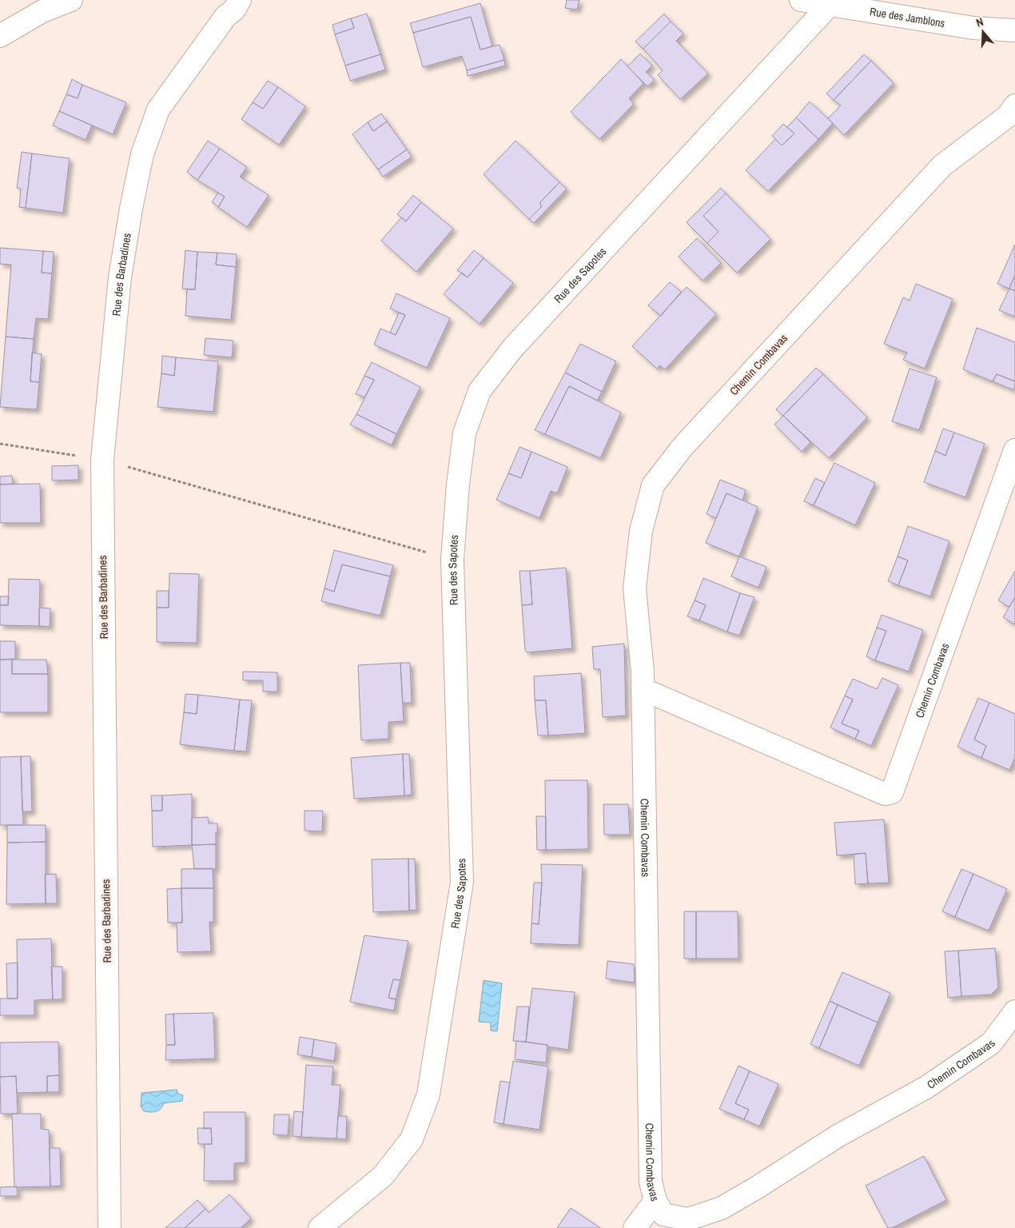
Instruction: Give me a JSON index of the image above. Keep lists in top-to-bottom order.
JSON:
{
  "streets": {
    "street": [
      "Rue des Jamblons",
      "Rue des Barbadines",
      "Rue des Sapotes",
      "Chemin Combavas"
    ]
  },
  "crossings": [
    ["Rue des Jamblons", "Rue des Sapotes"]
  ],
  "north": "top"
}
